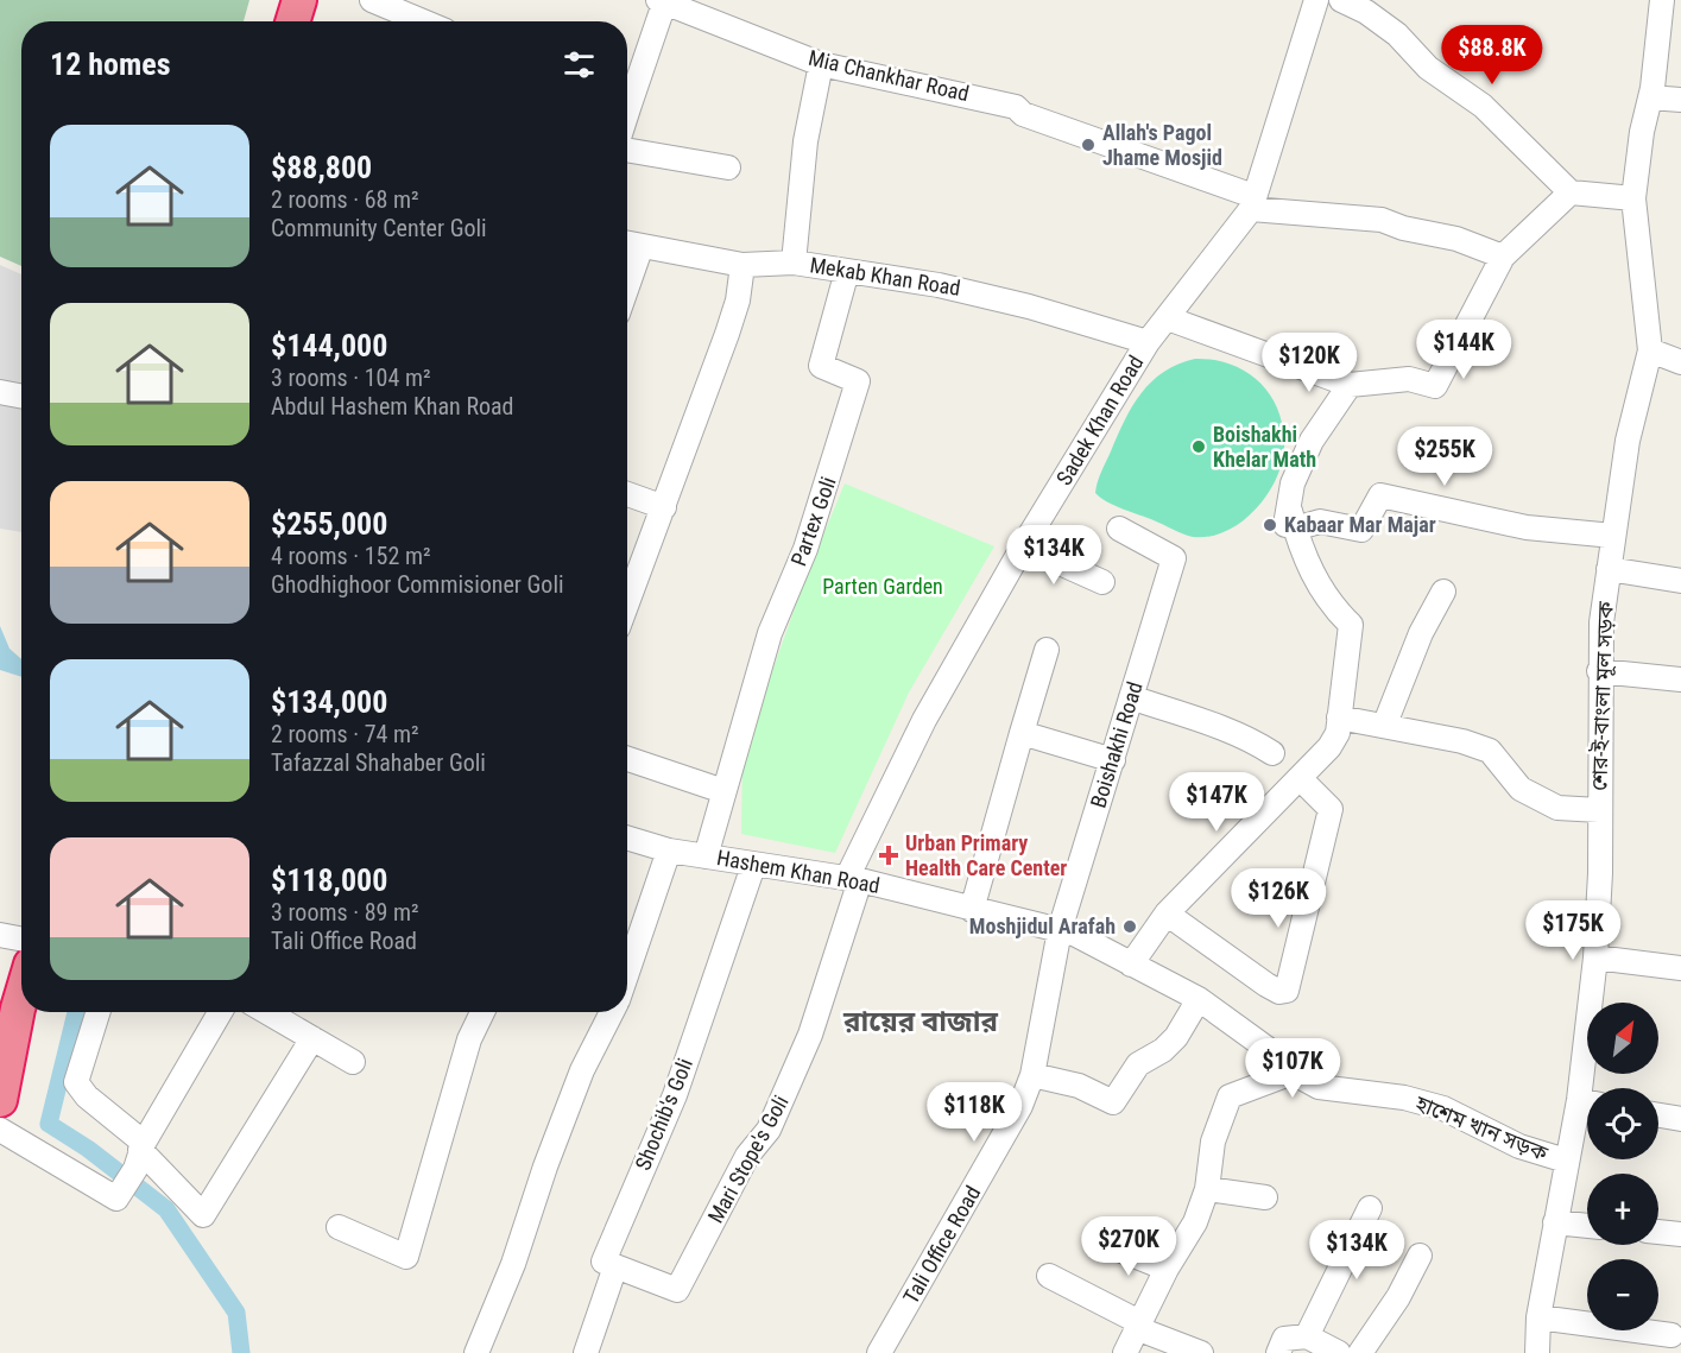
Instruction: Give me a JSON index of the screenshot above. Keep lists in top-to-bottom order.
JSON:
{
  "streets": {
    "street": [
      "Mia Chankhar Road",
      "Mekab Khan Road",
      "Sadek Khan Road",
      "Partex Goli",
      "শের-ই-বাংলা মূল সড়ক",
      "Boishakhi Road",
      "Hashem Khan Road",
      "Shochib's Goli",
      "হাশেম খান সড়ক",
      "Mari Stope's Goli",
      "Tali Office Road"
    ]
  },
  "crossings": [
    ["Mia Chankhar Road", "Sadek Khan Road"],
    ["Mekab Khan Road", "Sadek Khan Road"],
    ["Mekab Khan Road", "Partex Goli"],
    ["Sadek Khan Road", "Hashem Khan Road"],
    ["Sadek Khan Road", "Mari Stope's Goli"],
    ["Partex Goli", "Hashem Khan Road"],
    ["শের-ই-বাংলা মূল সড়ক", "হাশেম খান সড়ক"],
    ["Boishakhi Road", "Hashem Khan Road"],
    ["Boishakhi Road", "হাশেম খান সড়ক"],
    ["Boishakhi Road", "Tali Office Road"],
    ["Hashem Khan Road", "Shochib's Goli"],
    ["Hashem Khan Road", "হাশেম খান সড়ক"],
    ["Hashem Khan Road", "Mari Stope's Goli"],
    ["Hashem Khan Road", "Tali Office Road"],
    ["Shochib's Goli", "Mari Stope's Goli"],
    ["হাশেম খান সড়ক", "Tali Office Road"]
  ],
  "districts": ["রায়ের বাজার"],
  "parks": ["Parten Garden"],
  "places": {
    "other": [
      "Allah's Pagol Jhame Mosjid",
      "Boishakhi Khelar Math",
      "Kabaar Mar Majar",
      "Moshjidul Arafah"
    ],
    "health": ["Urban Primary Health Care Center"]
  },
  "north": "top right",
  "page": {
    "heading": "12 homes",
    "price": [
      "$88.8K",
      "$144K",
      "$120K",
      "$255K",
      "$134K",
      "$147K",
      "$126K",
      "$175K",
      "$107K",
      "$118K",
      "$270K",
      "$134K"
    ],
    "list": [
      {
        "name": "$88,800",
        "note": "2 rooms · 68 m² · Community Center Goli"
      },
      {
        "name": "$144,000",
        "note": "3 rooms · 104 m² · Abdul Hashem Khan Road"
      },
      {
        "name": "$255,000",
        "note": "4 rooms · 152 m² · Ghodhighoor Commisioner Goli"
      },
      {
        "name": "$134,000",
        "note": "2 rooms · 74 m² · Tafazzal Shahaber Goli"
      },
      {
        "name": "$118,000",
        "note": "3 rooms · 89 m² · Tali Office Road"
      }
    ],
    "map_buttons": ["+", "−"]
  }
}
